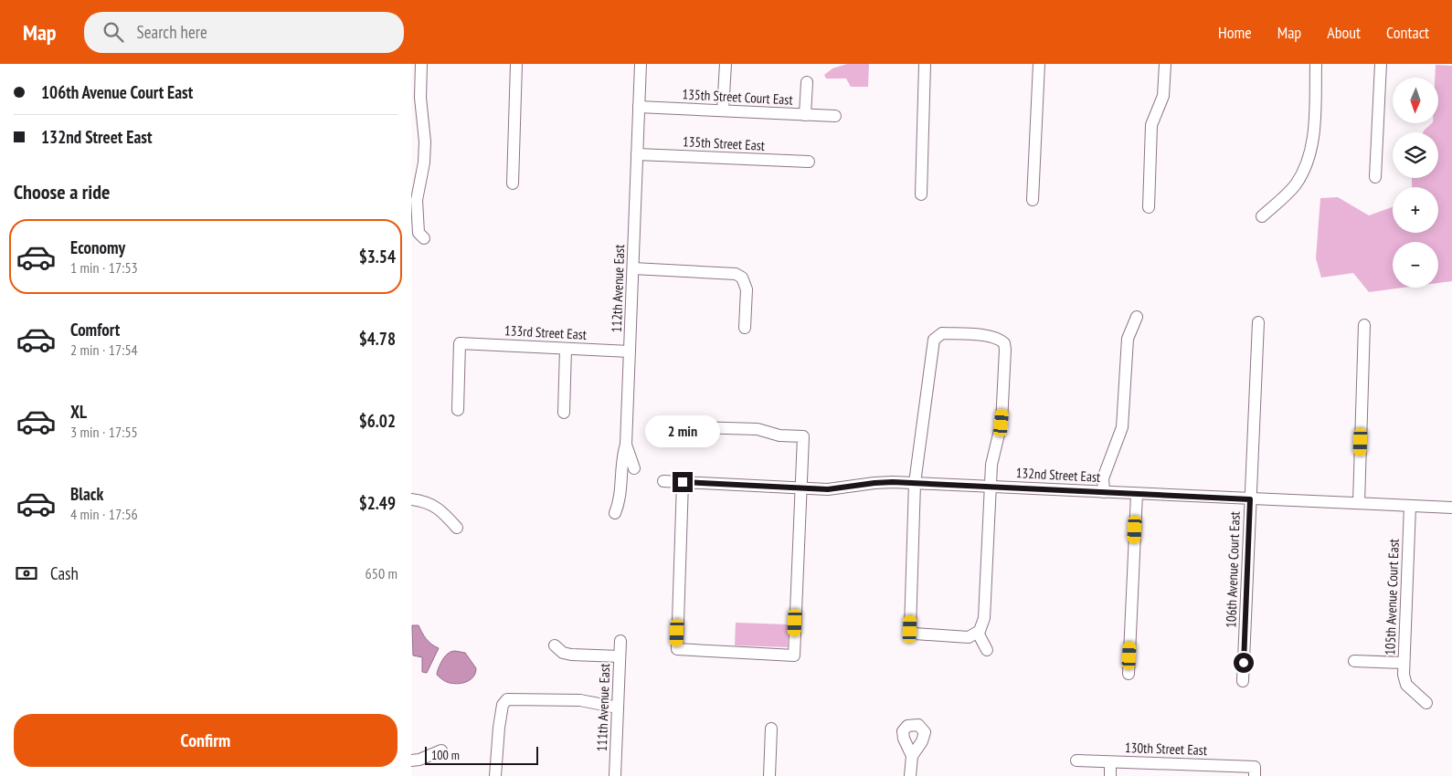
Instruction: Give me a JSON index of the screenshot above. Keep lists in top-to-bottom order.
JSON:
{
  "streets": {
    "street": [
      "135th Street Court East",
      "135th Street East",
      "112th Avenue East",
      "133rd Street East",
      "132nd Street East",
      "106th Avenue Court East",
      "105th Avenue Court East",
      "111th Avenue East",
      "130th Street East"
    ]
  },
  "crossings": [
    ["135th Street Court East", "112th Avenue East"],
    ["135th Street East", "112th Avenue East"],
    ["112th Avenue East", "133rd Street East"],
    ["132nd Street East", "106th Avenue Court East"],
    ["132nd Street East", "105th Avenue Court East"]
  ],
  "scale_bar": "100 m",
  "north": "bottom",
  "page": {
    "header": "Map",
    "search": "Search here",
    "nav": [
      "Home",
      "Map",
      "About",
      "Contact"
    ],
    "banner": ["106th Avenue Court East", "132nd Street East"],
    "map_buttons": ["+", "−"],
    "heading": "Choose a ride",
    "list": [
      {
        "name": "Economy",
        "note": "1 min · 17:53",
        "value": "$3.54"
      },
      {
        "name": "Comfort",
        "note": "2 min · 17:54",
        "value": "$4.78"
      },
      {
        "name": "XL",
        "note": "3 min · 17:55",
        "value": "$6.02"
      },
      {
        "name": "Black",
        "note": "4 min · 17:56",
        "value": "$2.49"
      }
    ],
    "bubble": "2 min",
    "pay": ["Cash", "650 m"],
    "buttons": "Confirm",
    "scale": "100 m"
  }
}
